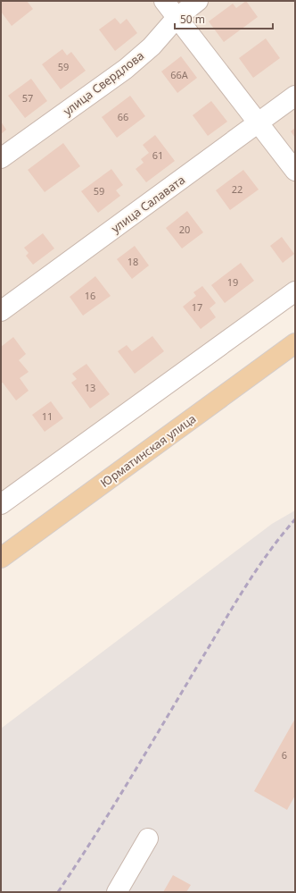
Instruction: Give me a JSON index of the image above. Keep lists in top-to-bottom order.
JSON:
{
  "streets": {
    "main road": ["Юрматинская улица"],
    "street": ["улица Свердлова", "улица Салавата"]
  },
  "house_numbers": [
    "59",
    "66А",
    "57",
    "66",
    "61",
    "22",
    "59",
    "20",
    "18",
    "19",
    "16",
    "17",
    "13",
    "11",
    "6"
  ],
  "scale_bar": "50 m"
}
